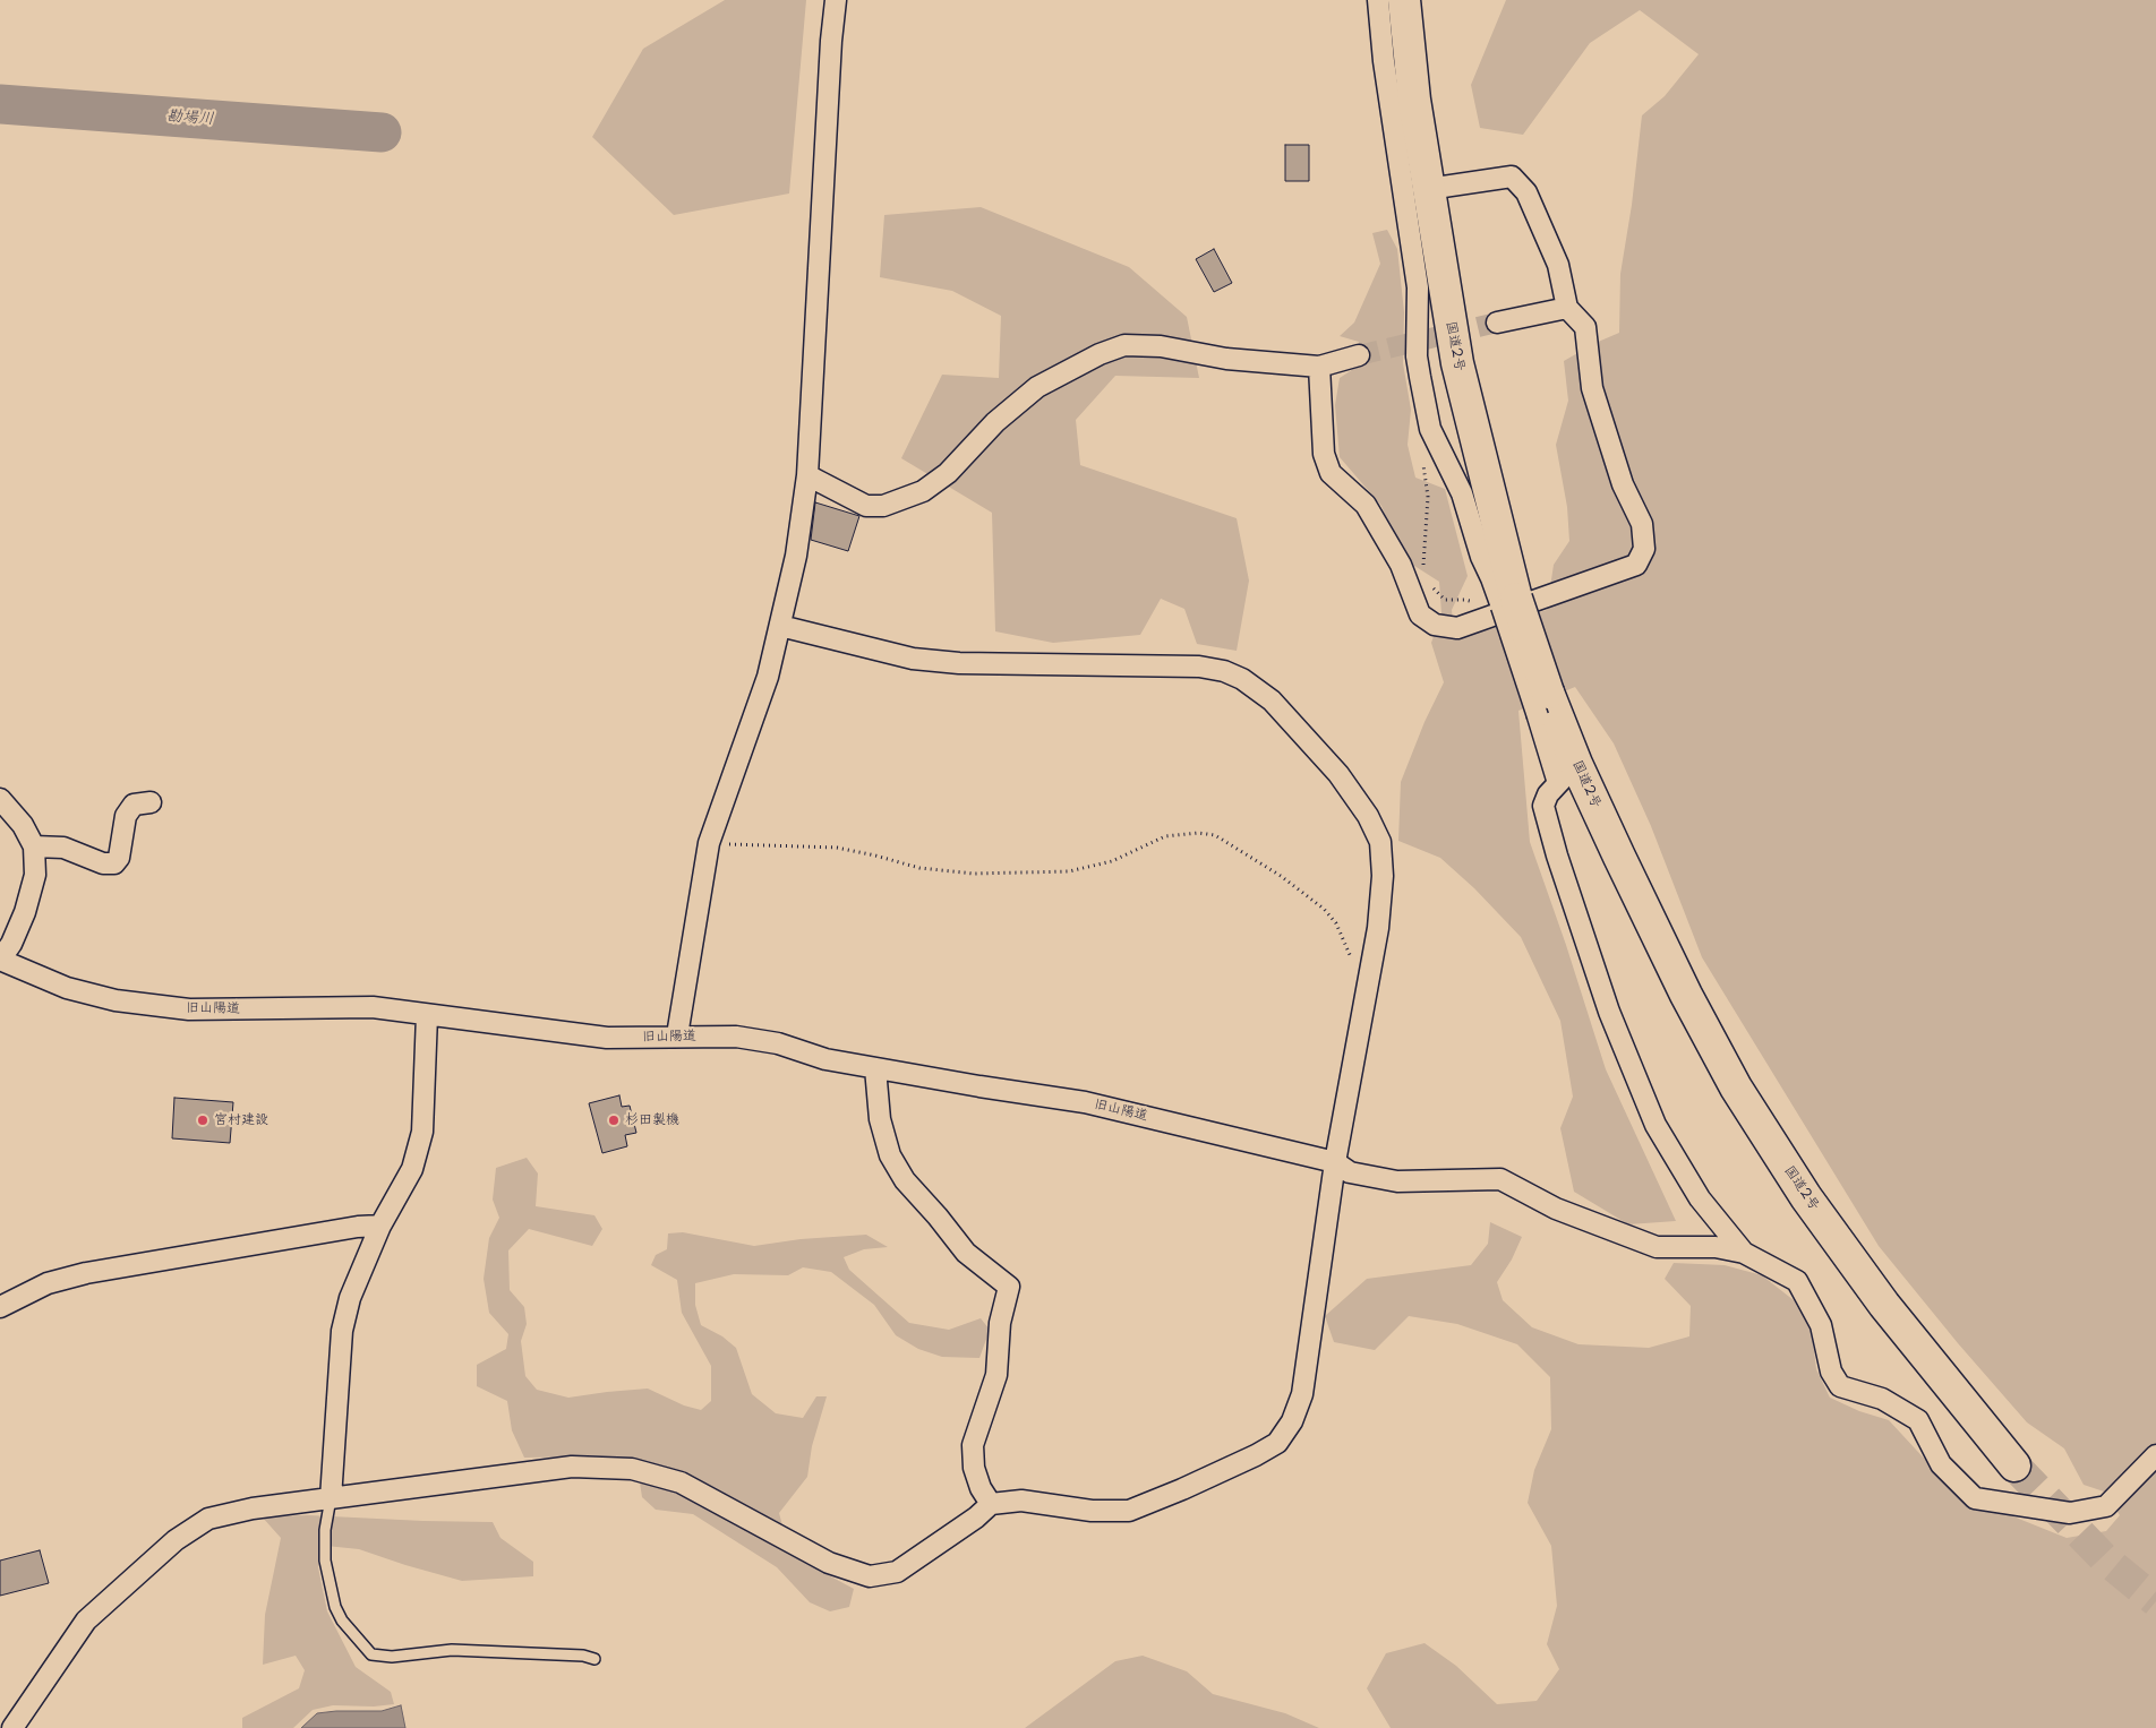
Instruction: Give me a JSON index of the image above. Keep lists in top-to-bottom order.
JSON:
{
  "streets": {
    "highway": ["国道2号"],
    "street": ["旧山陽道"]
  },
  "water": ["勘場川"],
  "places": ["宮村建設", "杉田製機"]
}
